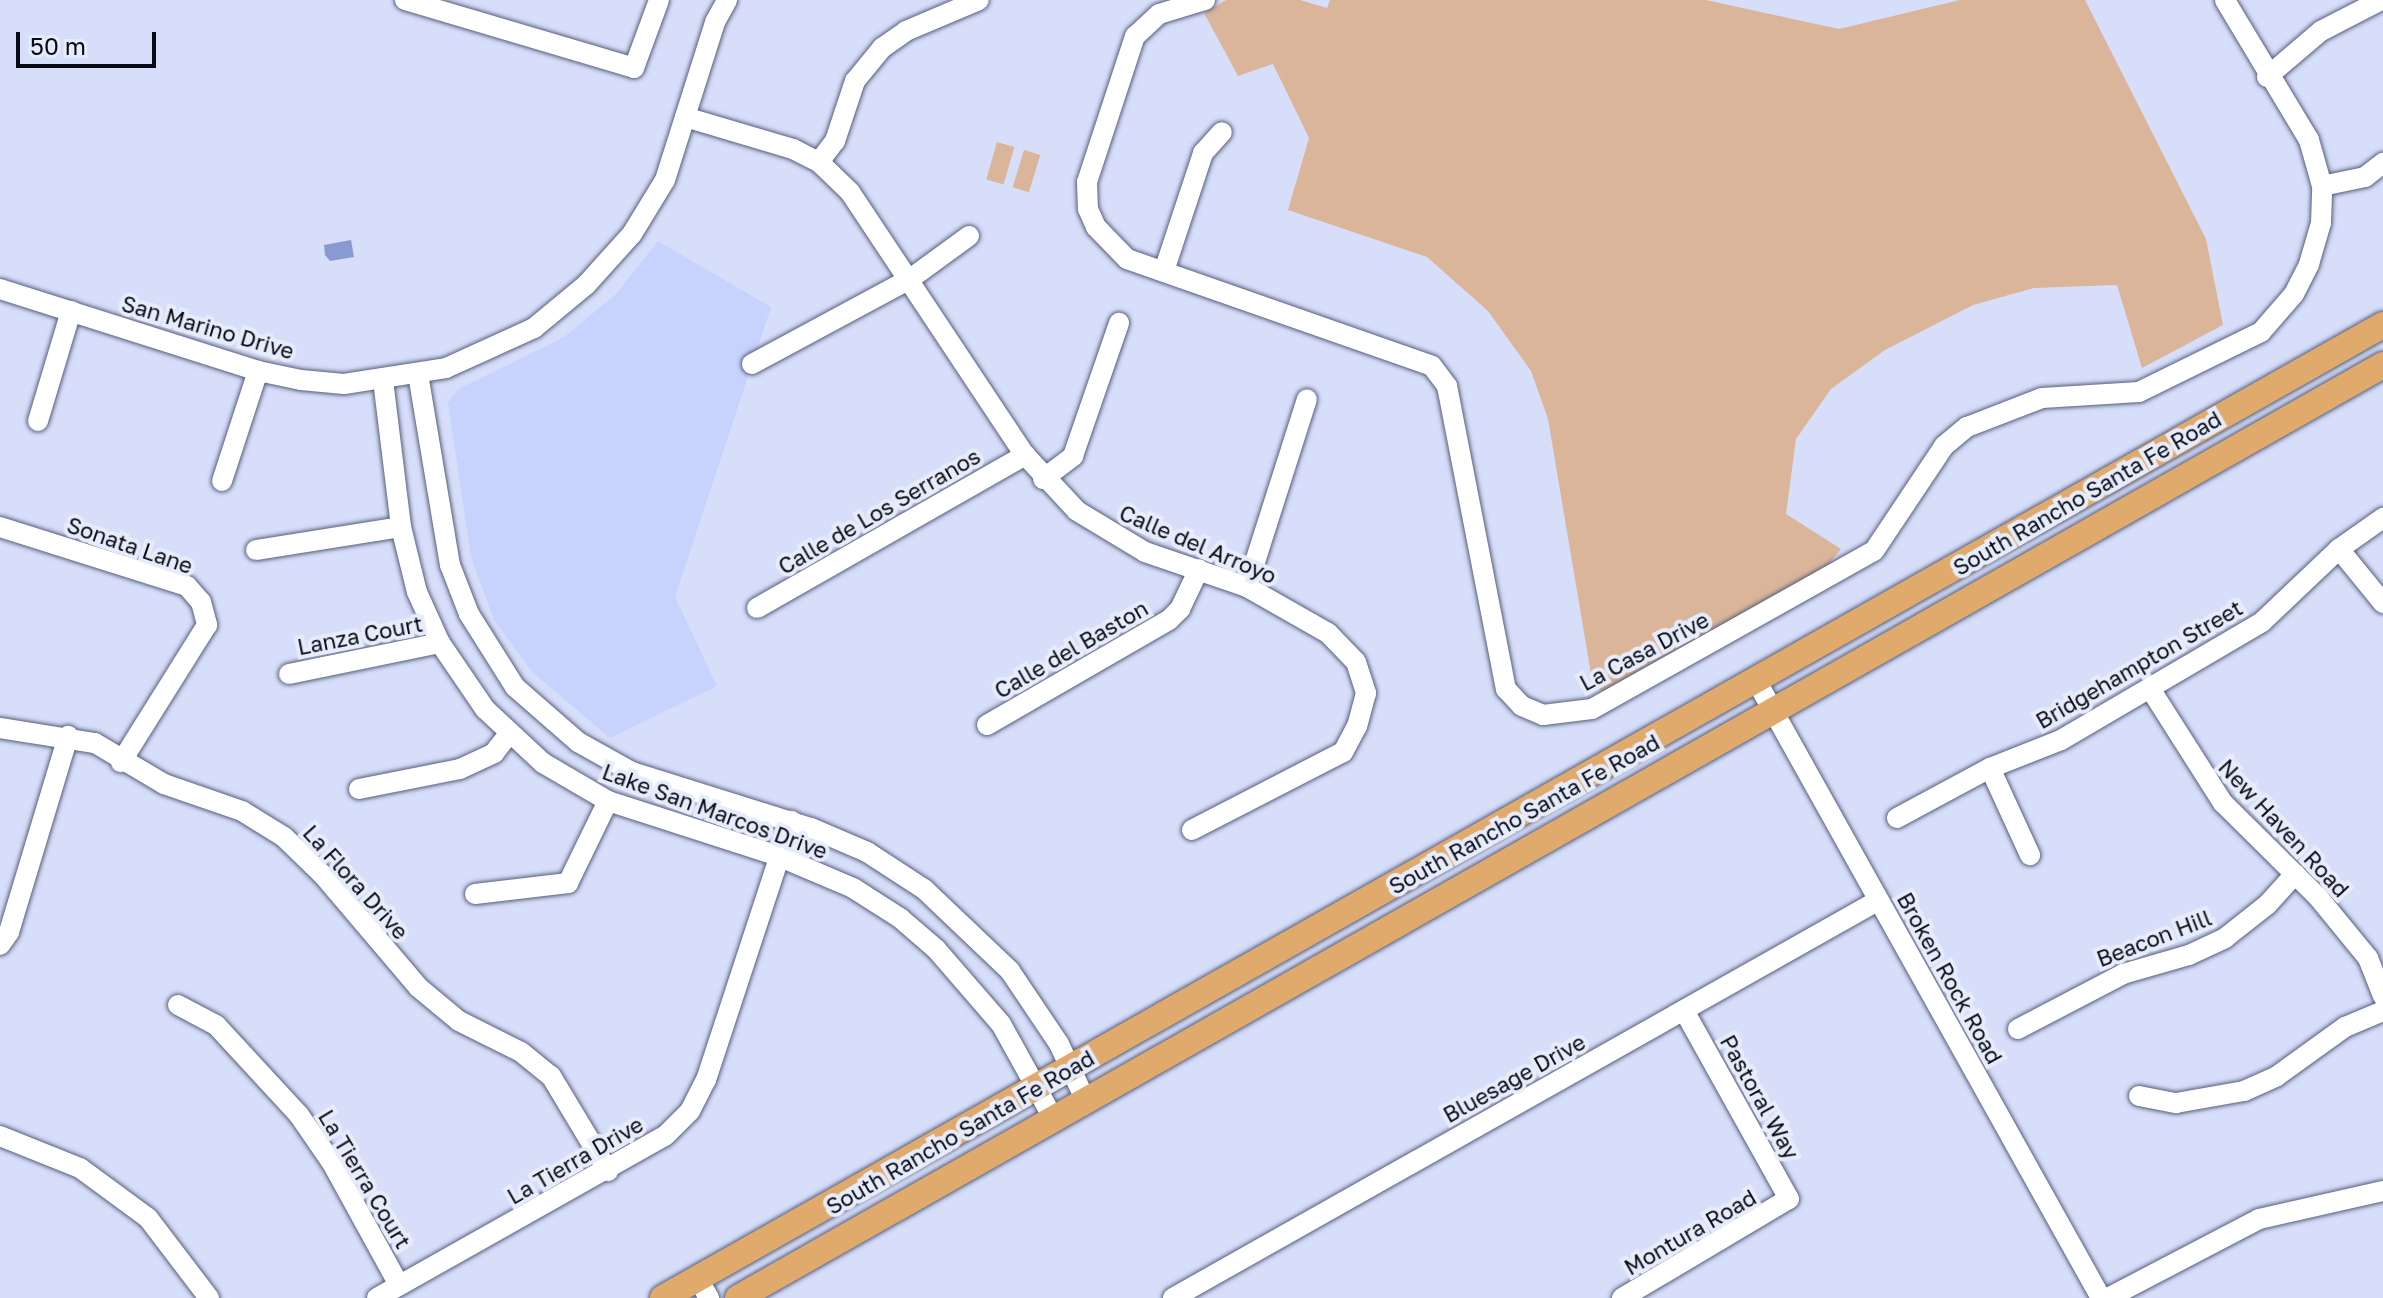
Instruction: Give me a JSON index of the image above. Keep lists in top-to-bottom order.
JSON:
{
  "streets": {
    "main road": ["South Rancho Santa Fe Road"],
    "street": [
      "San Marino Drive",
      "Calle de Los Serranos",
      "Calle del Arroyo",
      "Sonata Lane",
      "Lanza Court",
      "Calle del Baston",
      "La Casa Drive",
      "Bridgehampton Street",
      "Lake San Marcos Drive",
      "New Haven Road",
      "La Flora Drive",
      "Beacon Hill",
      "Broken Rock Road",
      "Bluesage Drive",
      "Pastoral Way",
      "La Tierra Drive",
      "La Tierra Court",
      "Montura Road"
    ]
  },
  "crossings": [
    ["San Marino Drive", "Calle del Arroyo"],
    ["San Marino Drive", "Lake San Marcos Drive"],
    ["South Rancho Santa Fe Road", "Lake San Marcos Drive"],
    ["South Rancho Santa Fe Road", "Broken Rock Road"],
    ["Calle de Los Serranos", "Calle del Arroyo"],
    ["Calle del Arroyo", "Calle del Baston"],
    ["Sonata Lane", "La Flora Drive"],
    ["Lanza Court", "Lake San Marcos Drive"],
    ["Bridgehampton Street", "New Haven Road"],
    ["Lake San Marcos Drive", "La Tierra Drive"],
    ["New Haven Road", "Beacon Hill"],
    ["La Flora Drive", "La Tierra Drive"],
    ["Broken Rock Road", "Bluesage Drive"],
    ["Bluesage Drive", "Pastoral Way"],
    ["Pastoral Way", "Montura Road"],
    ["La Tierra Drive", "La Tierra Court"]
  ],
  "scale_bar": "50 m"
}
